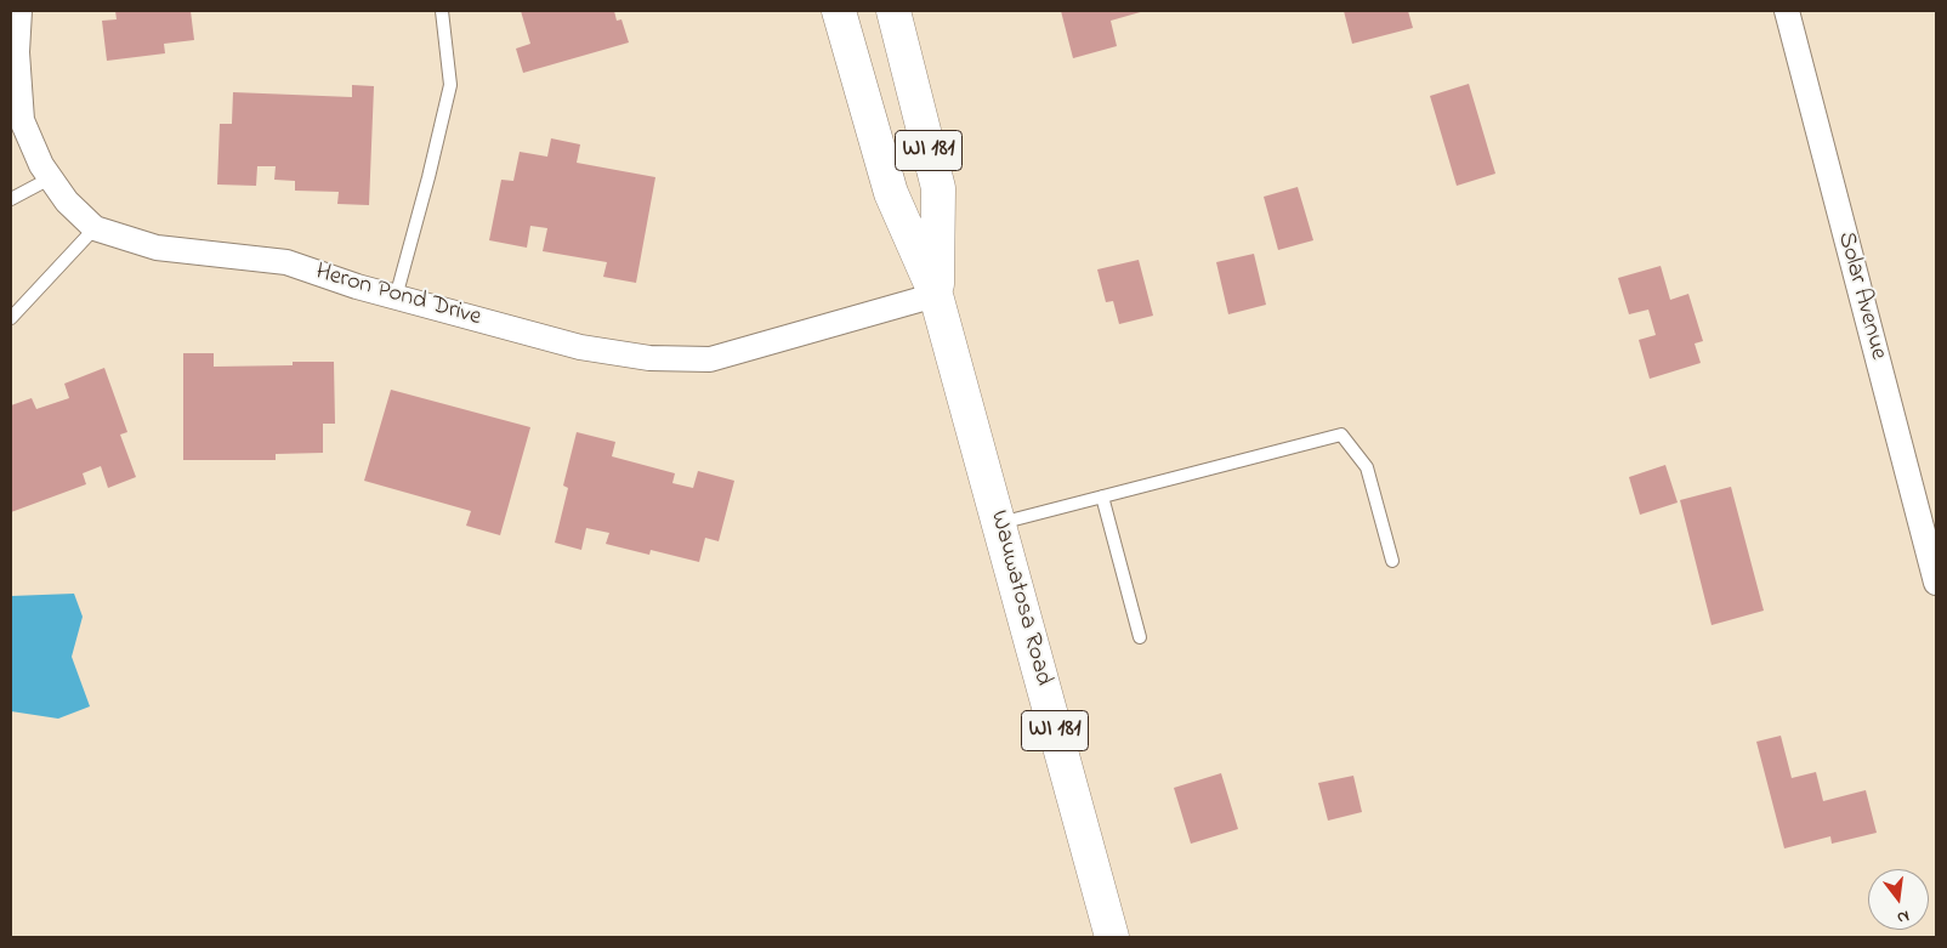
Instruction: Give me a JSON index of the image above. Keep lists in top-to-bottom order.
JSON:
{
  "streets": {
    "main road": ["WI 181", "Wauwatosa Road"],
    "street": ["Heron Pond Drive", "Solar Avenue"]
  },
  "crossings": [
    ["Heron Pond Drive", "Wauwatosa Road"]
  ],
  "north": "bottom"
}
